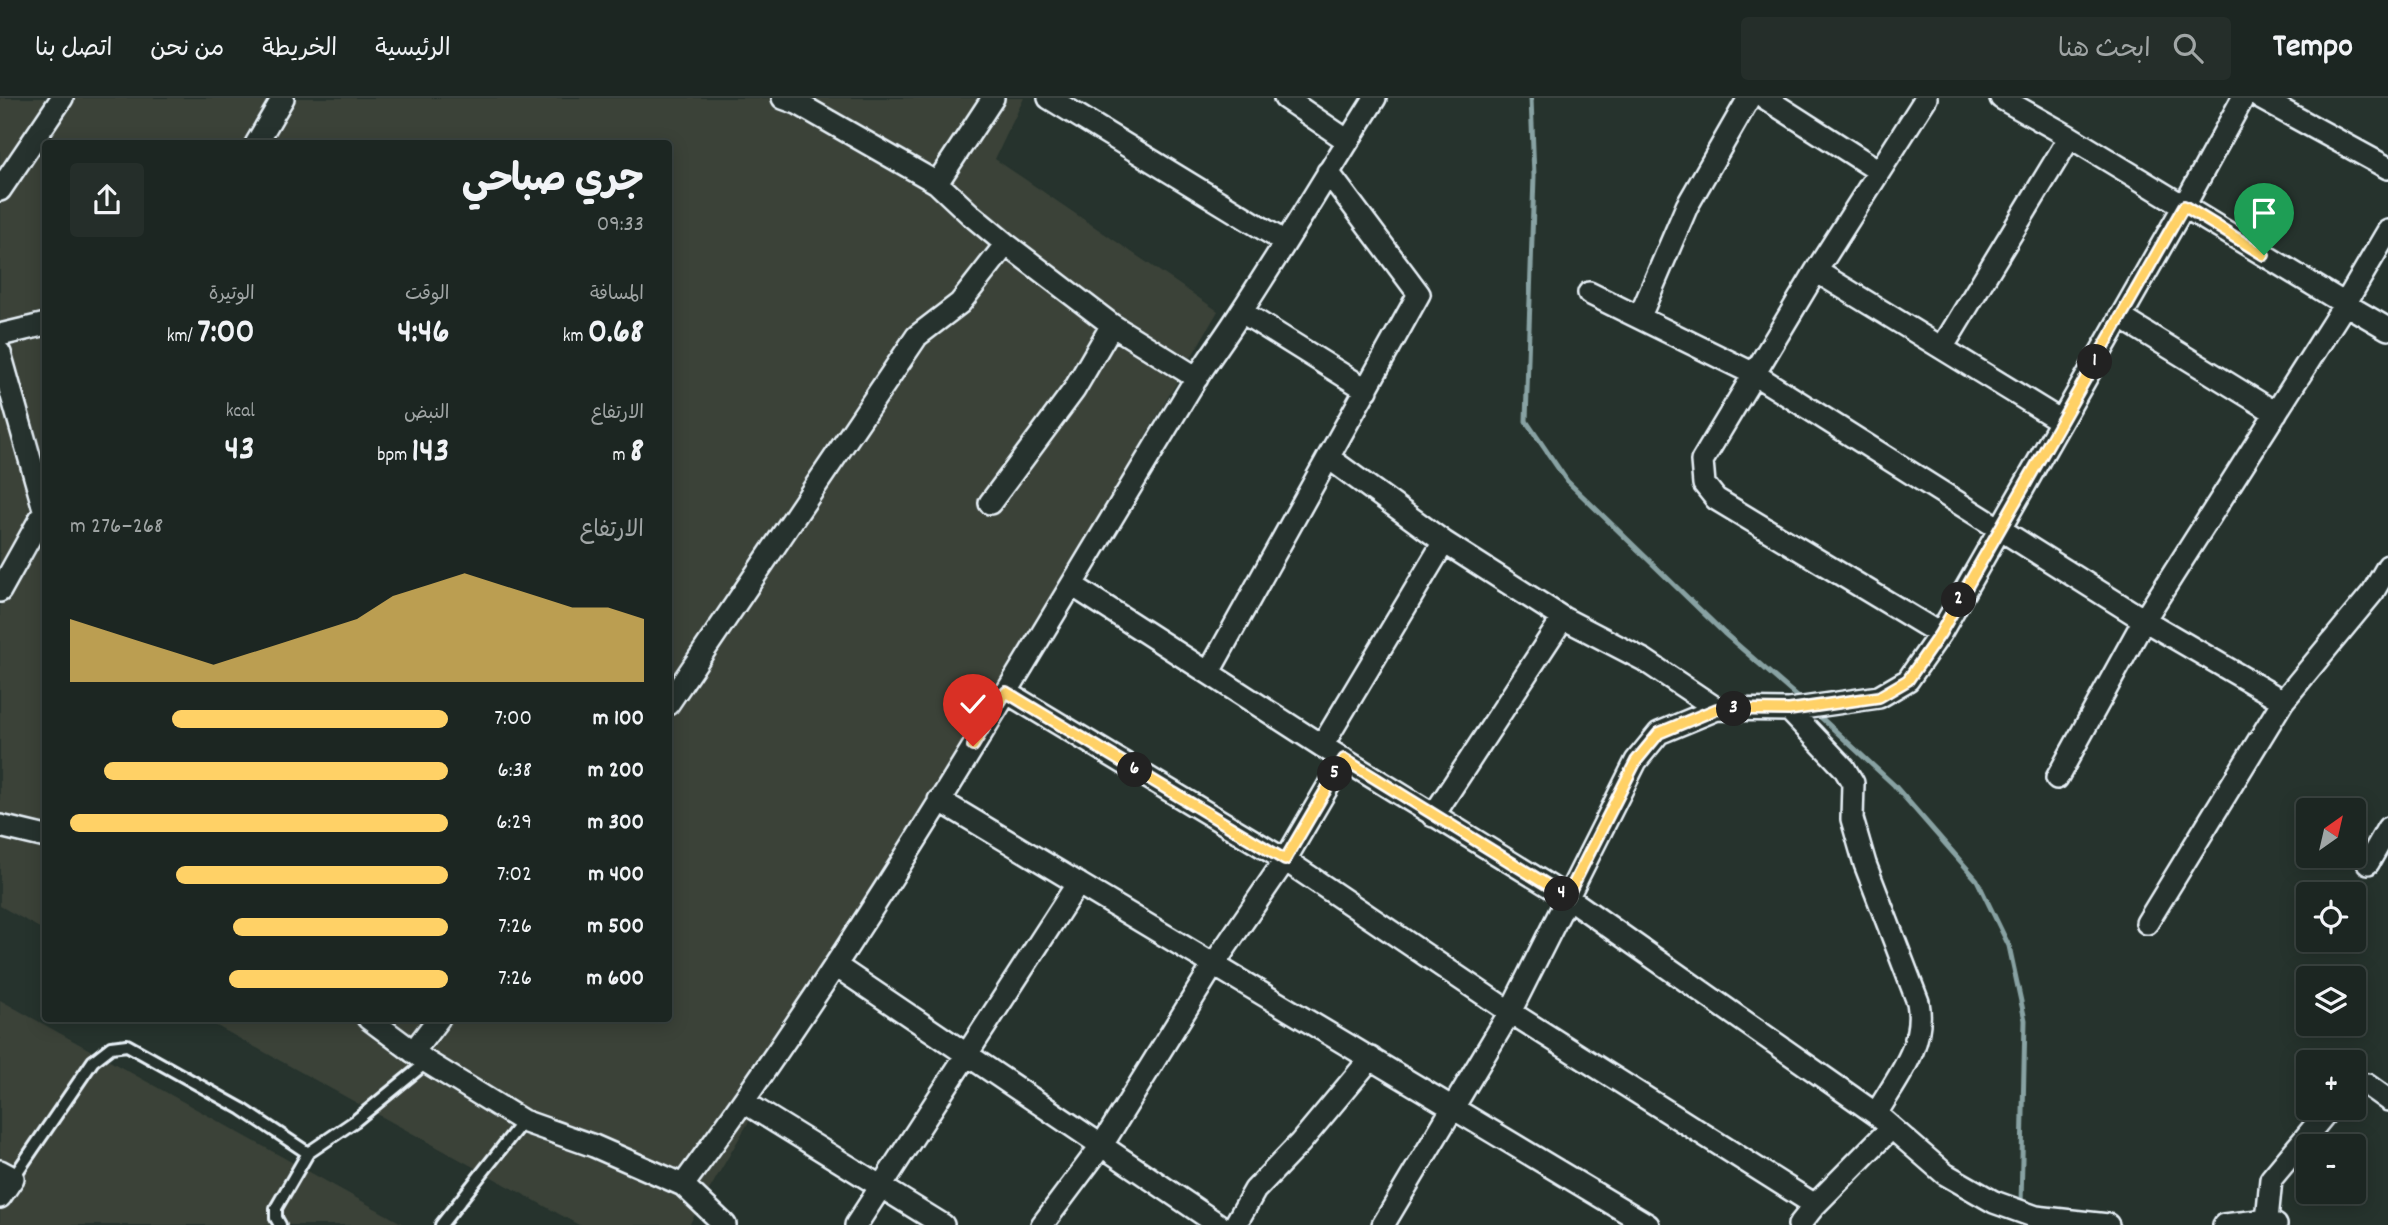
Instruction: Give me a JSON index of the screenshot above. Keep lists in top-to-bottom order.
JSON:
{
  "north": "top right",
  "page": {
    "header": "Tempo",
    "search": "ابحث هنا",
    "nav": [
      "الرئيسية",
      "الخريطة",
      "من نحن",
      "اتصل بنا"
    ],
    "heading": ["جري صباحي", "09:33"],
    "stats": [
      ["المسافة", "0.68 km"],
      ["الوقت", "4:46"],
      ["الوتيرة", "7:00 /km"],
      ["الارتفاع", "8 m"],
      ["النبض", "143 bpm"],
      ["kcal", "43"]
    ],
    "pins": [
      "1",
      "2",
      "3",
      "6",
      "5",
      "4"
    ],
    "chart": ["الارتفاع", "268–276 m"],
    "list": [
      {
        "name": "100 m",
        "note": "7:00"
      },
      {
        "name": "200 m",
        "note": "6:38"
      },
      {
        "name": "300 m",
        "note": "6:29"
      },
      {
        "name": "400 m",
        "note": "7:02"
      },
      {
        "name": "500 m",
        "note": "7:26"
      },
      {
        "name": "600 m",
        "note": "7:26"
      }
    ],
    "map_buttons": ["+", "−"]
  }
}
